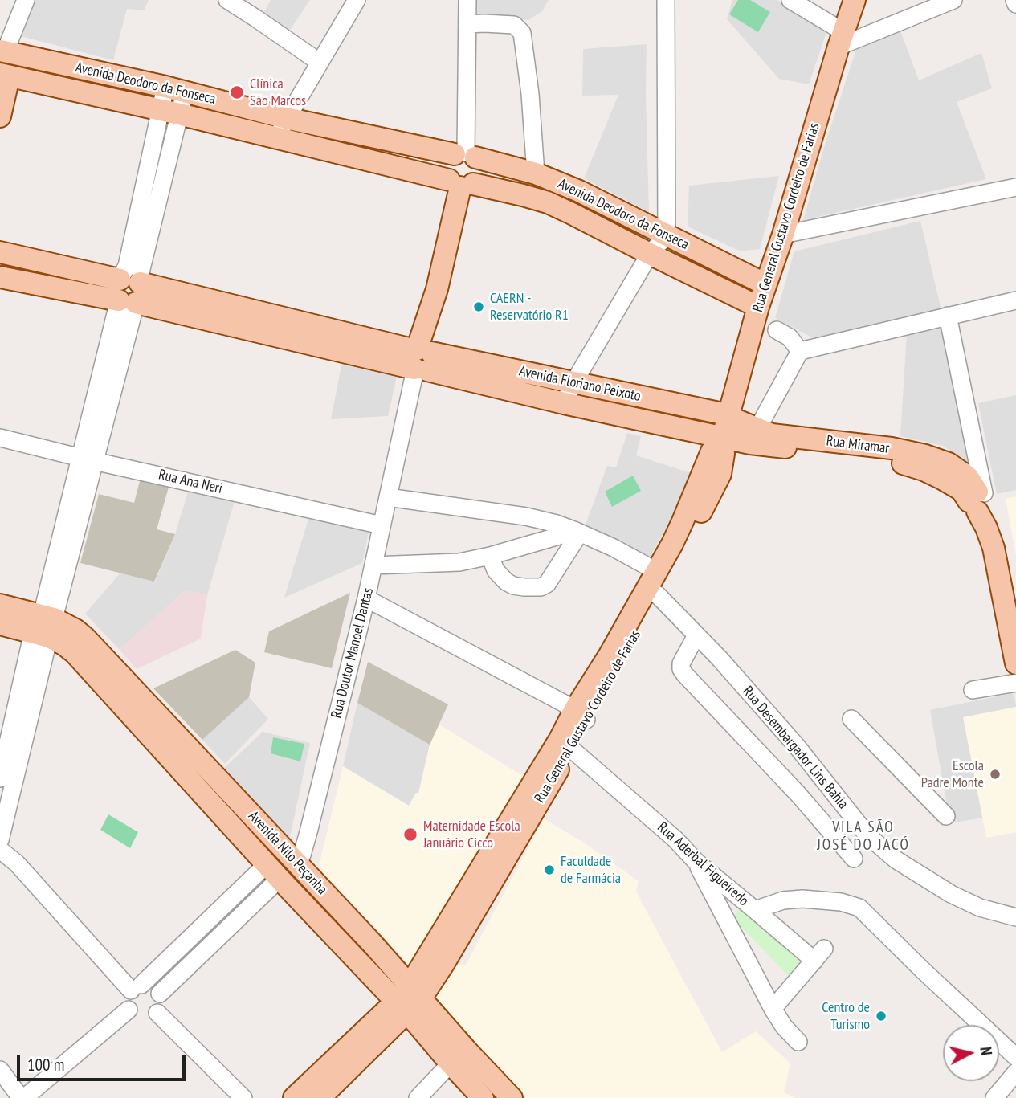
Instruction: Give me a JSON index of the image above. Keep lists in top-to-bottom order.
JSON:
{
  "streets": {
    "main road": [
      "Avenida Deodoro da Fonseca",
      "Rua General Gustavo Cordeiro de Farias",
      "Avenida Floriano Peixoto",
      "Rua Miramar",
      "Rua Doutor Manoel Dantas",
      "Avenida Nilo Peçanha"
    ],
    "street": ["Rua Ana Neri", "Rua Desembargador Lins Bahia", "Rua Aderbal Figueiredo"]
  },
  "crossings": [
    ["Avenida Deodoro da Fonseca", "Rua General Gustavo Cordeiro de Farias"],
    ["Avenida Deodoro da Fonseca", "Rua Doutor Manoel Dantas"],
    ["Rua General Gustavo Cordeiro de Farias", "Avenida Floriano Peixoto"],
    ["Rua General Gustavo Cordeiro de Farias", "Rua Miramar"],
    ["Rua General Gustavo Cordeiro de Farias", "Rua Desembargador Lins Bahia"],
    ["Rua General Gustavo Cordeiro de Farias", "Avenida Nilo Peçanha"],
    ["Rua General Gustavo Cordeiro de Farias", "Rua Aderbal Figueiredo"],
    ["Avenida Floriano Peixoto", "Rua Miramar"],
    ["Avenida Floriano Peixoto", "Rua Doutor Manoel Dantas"],
    ["Rua Ana Neri", "Rua Doutor Manoel Dantas"],
    ["Rua Doutor Manoel Dantas", "Rua Desembargador Lins Bahia"],
    ["Rua Doutor Manoel Dantas", "Avenida Nilo Peçanha"]
  ],
  "districts": ["VILA SÃO JOSÉ DO JACÓ"],
  "places": [
    "Clínica São Marcos",
    "CAERN - Reservatório R1",
    "Escola Padre Monte",
    "Maternidade Escola Januário Cicco",
    "Faculdade de Farmácia",
    "Centro de Turismo"
  ],
  "scale_bar": "100 m",
  "north": "right"
}
